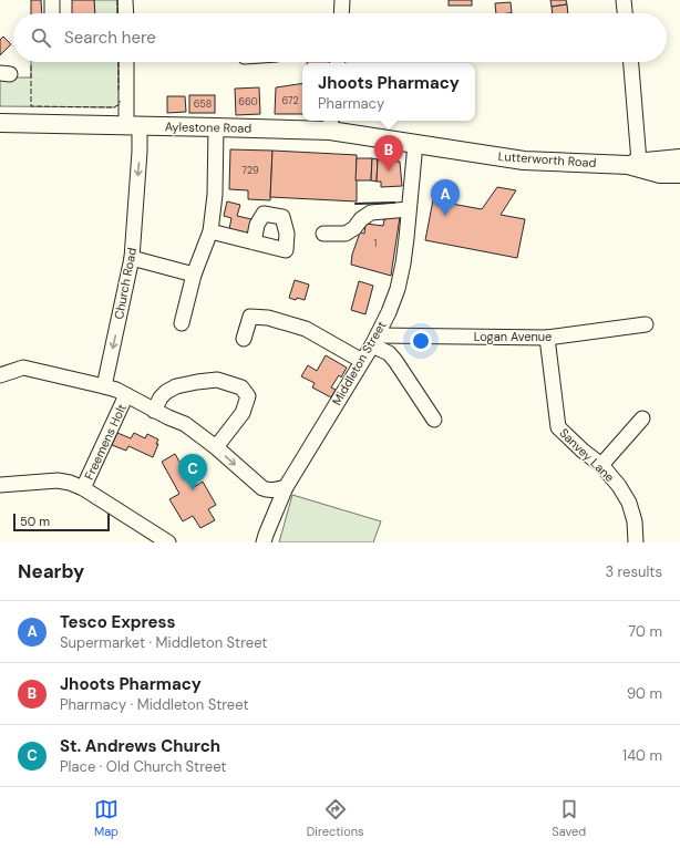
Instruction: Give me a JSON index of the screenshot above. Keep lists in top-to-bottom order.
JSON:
{
  "streets": {
    "main road": ["Aylestone Road", "Lutterworth Road"],
    "street": [
      "Church Road",
      "Logan Avenue",
      "Middleton Street",
      "Freemens Holt",
      "Sanvey Lane"
    ]
  },
  "crossings": [
    ["Aylestone Road", "Lutterworth Road"],
    ["Aylestone Road", "Church Road"],
    ["Aylestone Road", "Middleton Street"],
    ["Lutterworth Road", "Middleton Street"],
    ["Logan Avenue", "Middleton Street"],
    ["Logan Avenue", "Sanvey Lane"]
  ],
  "house_numbers": [
    "672",
    "660",
    "658",
    "729",
    "1"
  ],
  "scale_bar": "50 m",
  "page": {
    "search": "Search here",
    "popup": ["Jhoots Pharmacy", "Pharmacy"],
    "pins": ["B", "A", "C"],
    "scale": "50 m",
    "heading": ["Nearby", "3 results"],
    "list": [
      {
        "mark": "A",
        "name": "Tesco Express",
        "note": "Supermarket · Middleton Street",
        "value": "70 m"
      },
      {
        "mark": "B",
        "name": "Jhoots Pharmacy",
        "note": "Pharmacy · Middleton Street",
        "value": "90 m"
      },
      {
        "mark": "C",
        "name": "St. Andrews Church",
        "note": "Place · Old Church Street",
        "value": "140 m"
      }
    ],
    "nav": ["Map", "Directions", "Saved"]
  }
}
